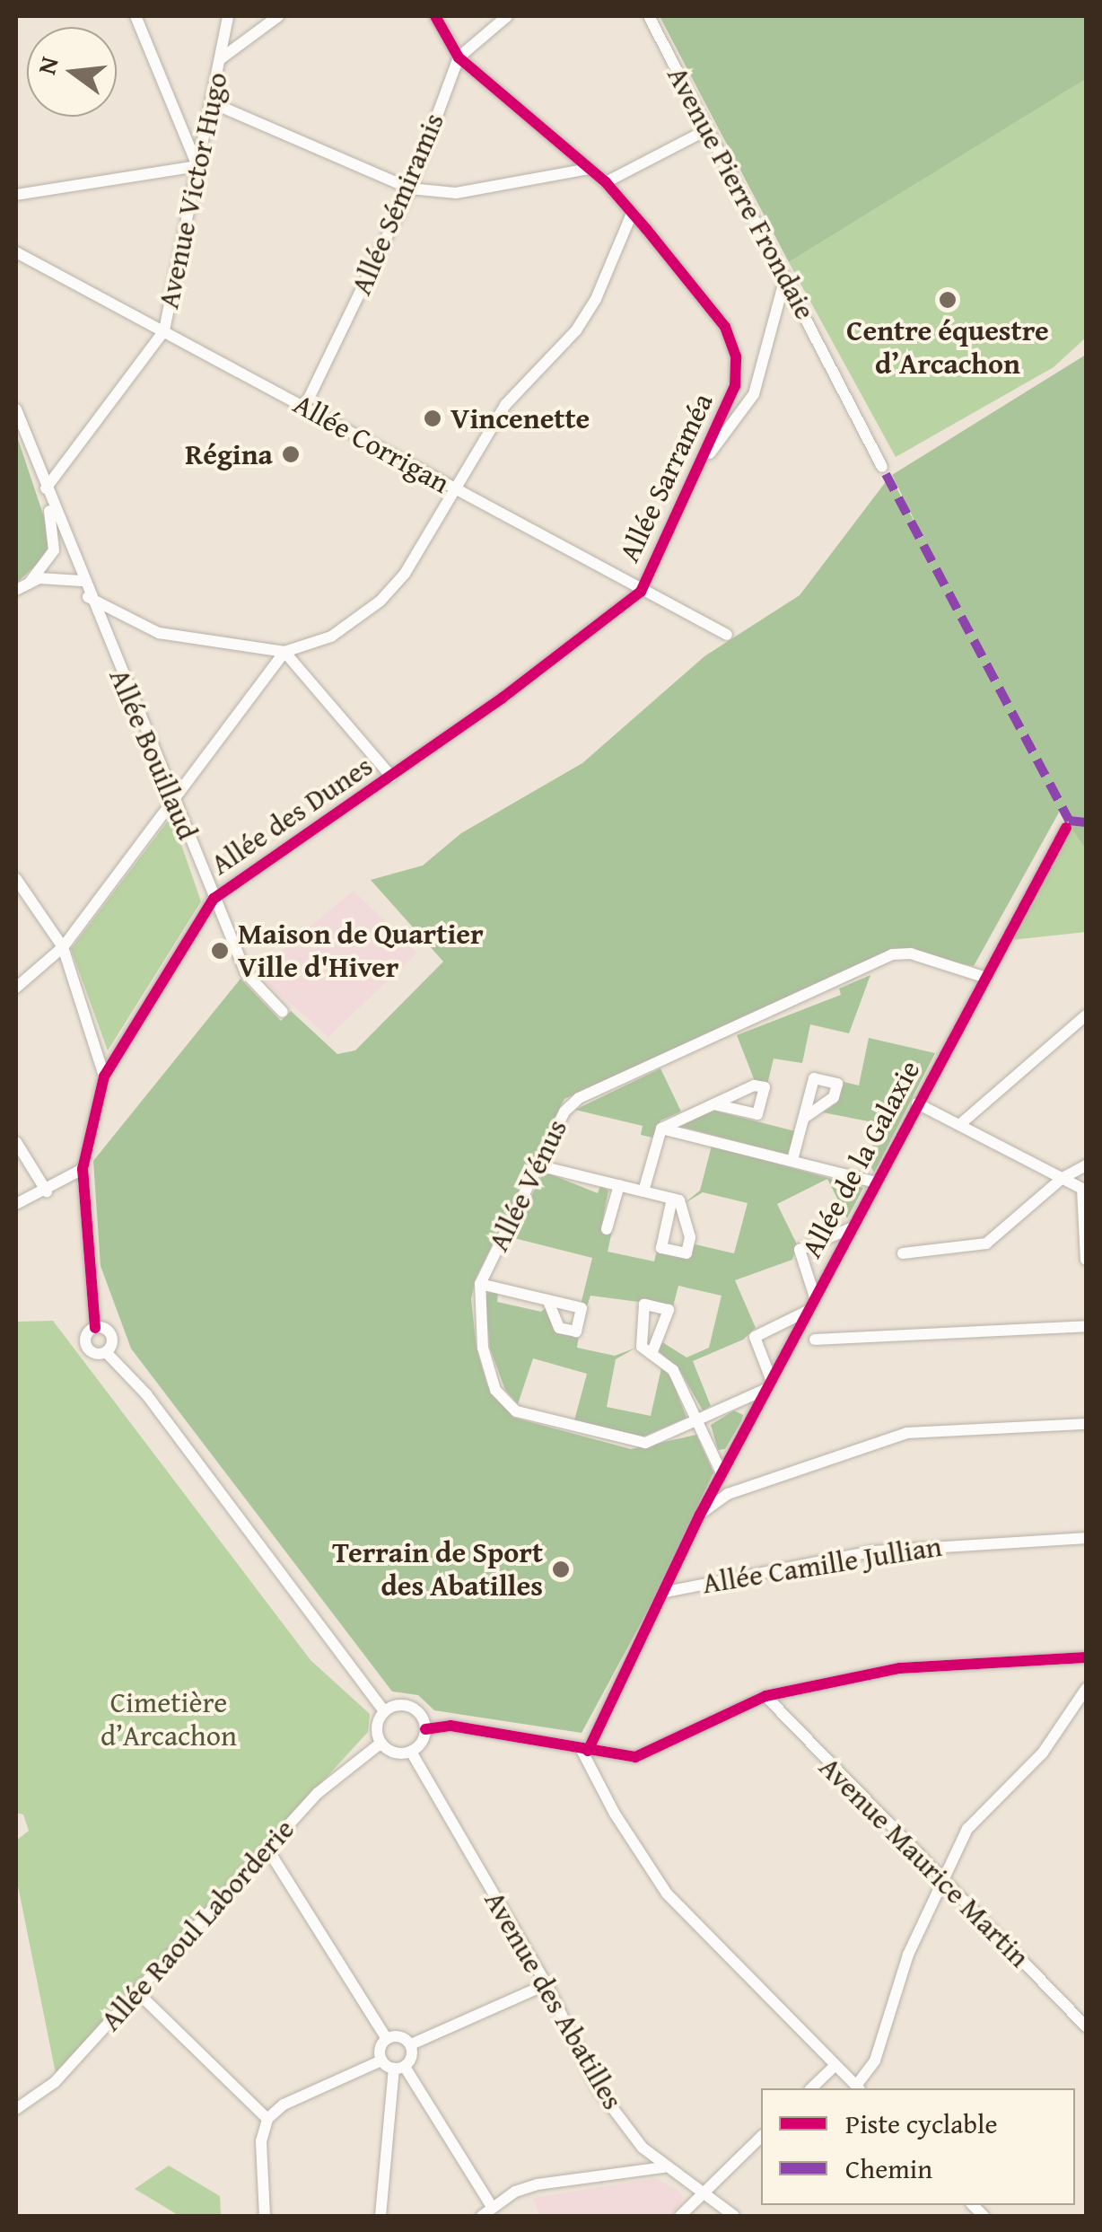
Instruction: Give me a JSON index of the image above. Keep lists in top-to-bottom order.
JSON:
{
  "streets": {
    "street": [
      "Avenue Victor Hugo",
      "Avenue Pierre Frondaie",
      "Allée Sémiramis",
      "Allée Corrigan",
      "Allée Sarraméa",
      "Allée Bouillaud",
      "Allée des Dunes",
      "Allée de la Galaxie",
      "Allée Vénus",
      "Allée Camille Jullian",
      "Avenue Maurice Martin",
      "Allée Raoul Laborderie",
      "Avenue des Abatilles"
    ]
  },
  "crossings": [
    ["Avenue Victor Hugo", "Allée Corrigan"],
    ["Avenue Victor Hugo", "Allée Bouillaud"],
    ["Allée Sémiramis", "Allée Corrigan"],
    ["Allée Sémiramis", "Allée Sarraméa"],
    ["Allée Corrigan", "Allée Sarraméa"],
    ["Allée Corrigan", "Allée des Dunes"],
    ["Allée Sarraméa", "Allée des Dunes"],
    ["Allée Bouillaud", "Allée des Dunes"],
    ["Allée de la Galaxie", "Allée Vénus"],
    ["Allée de la Galaxie", "Allée Camille Jullian"],
    ["Allée Raoul Laborderie", "Avenue des Abatilles"]
  ],
  "parks": ["Cimetière d’Arcachon"],
  "places": [
    "Centre équestre d’Arcachon",
    "Vincenette",
    "Régina",
    "Maison de Quartier Ville d'Hiver",
    "Terrain de Sport des Abatilles"
  ],
  "legend": ["Piste cyclable", "Chemin"],
  "north": "left"
}
